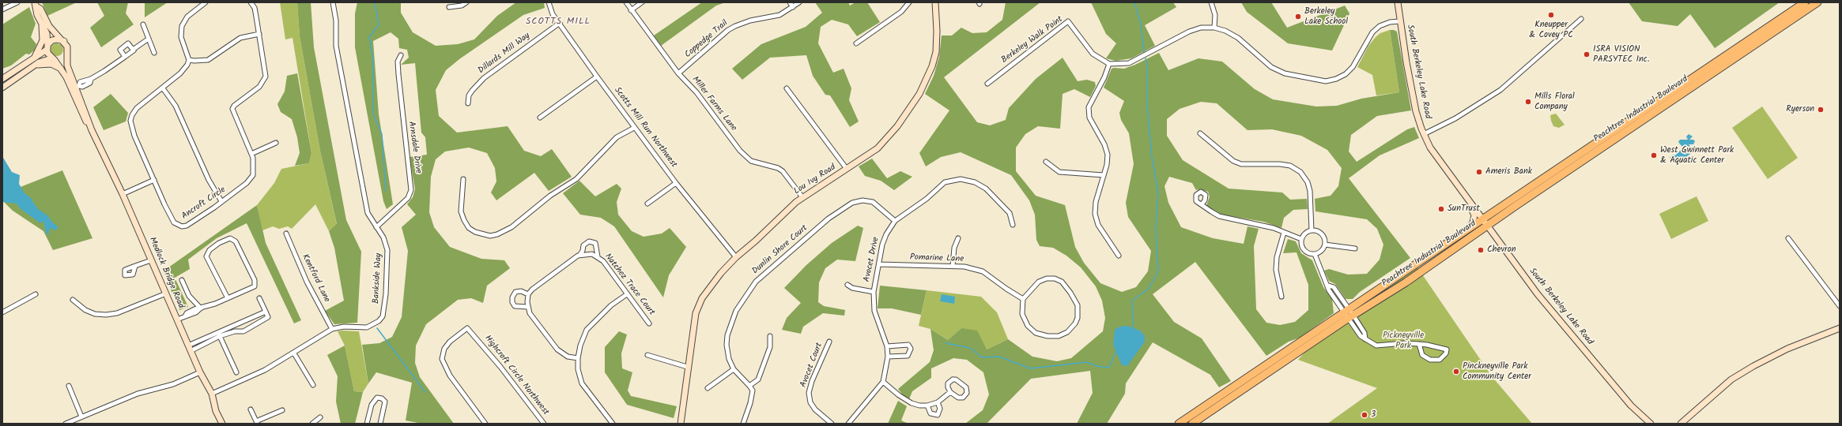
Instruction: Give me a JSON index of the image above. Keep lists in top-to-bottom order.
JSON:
{
  "streets": {
    "highway": ["Peachtree Industrial Boulevard"],
    "street": [
      "Coppedge Trail",
      "Berkeley Walk Point",
      "Dillards Mill Way",
      "South Berkeley Lake Road",
      "Miller Farms Lane",
      "Scotts Mill Run Northwest",
      "Arnsdale Drive",
      "Lou Ivy Road",
      "Ancroft Circle",
      "Dunlin Shore Court",
      "Pomarine Lane",
      "Avocet Drive",
      "Medlock Bridge Road",
      "Kentford Lane",
      "Bankside Way",
      "Natchez Trace Court",
      "Avocet Court",
      "Highcroft Circle Northwest"
    ]
  },
  "crossings": [
    ["Coppedge Trail", "Miller Farms Lane"],
    ["Dillards Mill Way", "Scotts Mill Run Northwest"],
    ["South Berkeley Lake Road", "Peachtree Industrial Boulevard"],
    ["Miller Farms Lane", "Lou Ivy Road"],
    ["Scotts Mill Run Northwest", "Lou Ivy Road"],
    ["Arnsdale Drive", "Bankside Way"],
    ["Dunlin Shore Court", "Avocet Drive"],
    ["Pomarine Lane", "Avocet Drive"],
    ["Medlock Bridge Road", "Bankside Way"],
    ["Kentford Lane", "Bankside Way"]
  ],
  "districts": ["SCOTTS MILL"],
  "parks": ["Pickneyville Park"],
  "places": [
    "Kneupper & Covey PC",
    "Berkeley Lake School",
    "ISRA VISION PARSYTEC Inc.",
    "Mills Floral Company",
    "Ryerson",
    "West Gwinnett Park & Aquatic Center",
    "Ameris Bank",
    "SunTrust",
    "Chevron",
    "Pinckneyville Park Community Center",
    "3"
  ]
}
